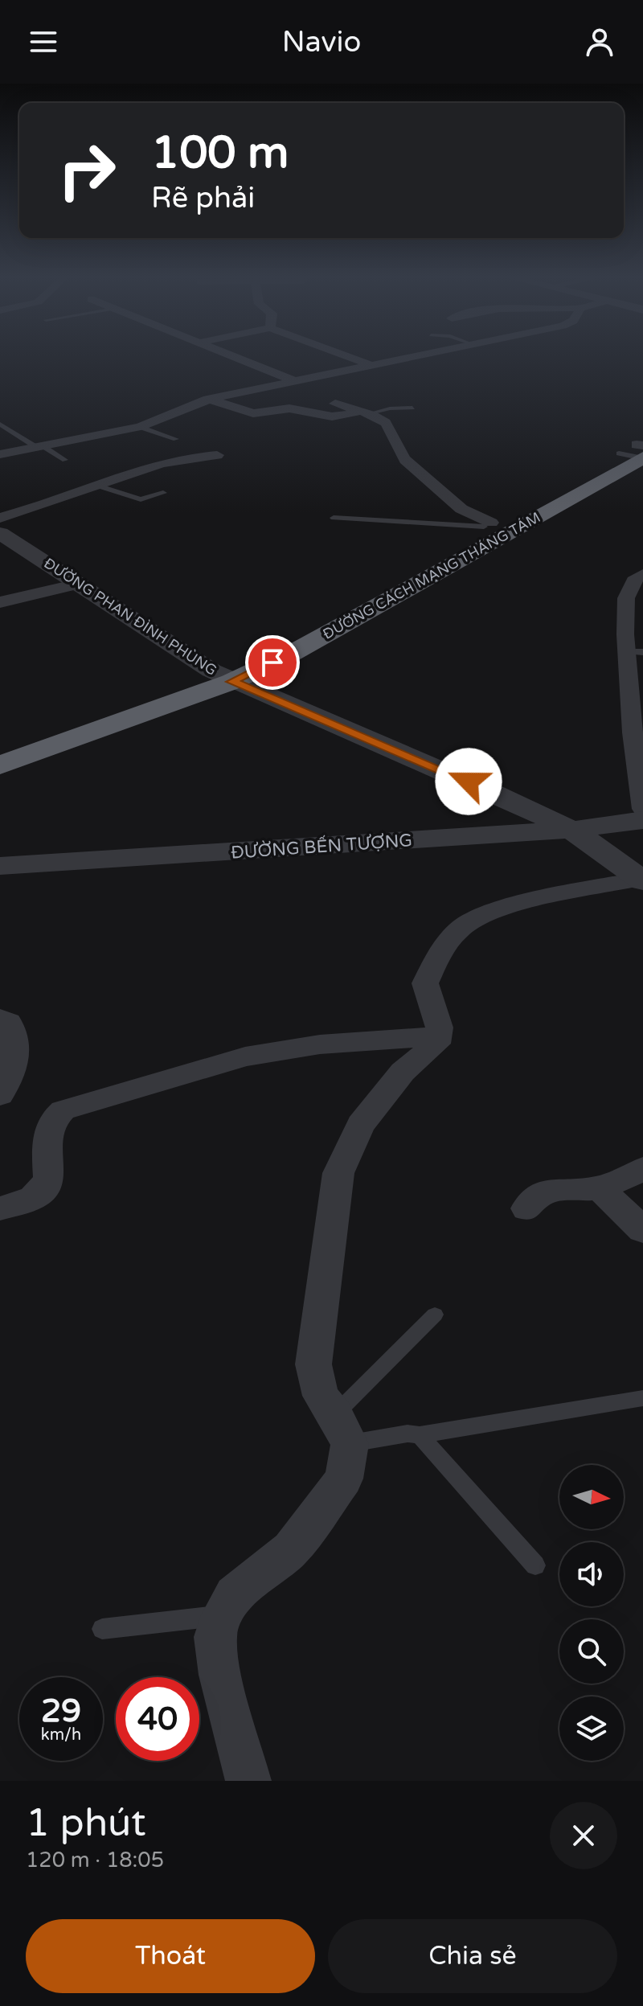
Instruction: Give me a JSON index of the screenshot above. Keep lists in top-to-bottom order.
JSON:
{
  "streets": {
    "highway": ["ĐƯỜNG CÁCH MẠNG THÁNG TÁM"],
    "street": ["ĐƯỜNG PHAN ĐÌNH PHÙNG", "ĐƯỜNG BẾN TƯỢNG"]
  },
  "crossings": [
    ["ĐƯỜNG CÁCH MẠNG THÁNG TÁM", "ĐƯỜNG PHAN ĐÌNH PHÙNG"],
    ["ĐƯỜNG PHAN ĐÌNH PHÙNG", "ĐƯỜNG BẾN TƯỢNG"]
  ],
  "north": "right",
  "page": {
    "header": "Navio",
    "turn": ["100 m", "Rẽ phải"],
    "speed": "29 km/h",
    "limit": "40",
    "heading": ["1 phút", "120 m · 18:05"],
    "buttons": ["Thoát", "Chia sẻ"]
  }
}
